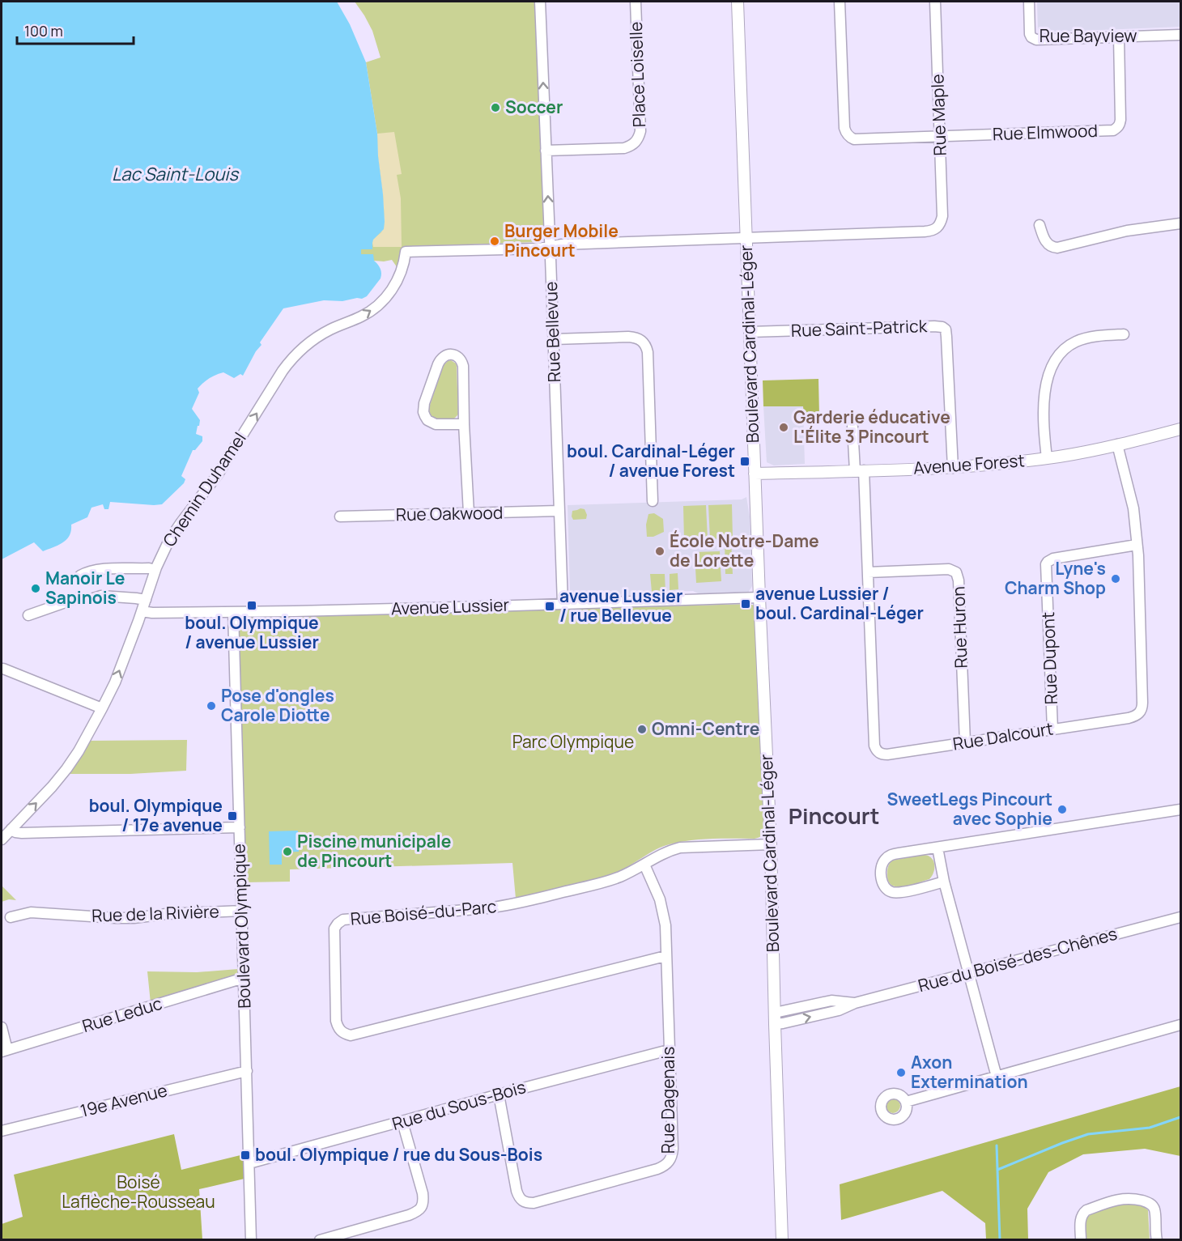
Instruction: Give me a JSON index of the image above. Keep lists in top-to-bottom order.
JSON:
{
  "streets": {
    "street": [
      "Rue Bayview",
      "Place Loiselle",
      "Rue Maple",
      "Rue Elmwood",
      "Rue Saint-Patrick",
      "Rue Bellevue",
      "Boulevard Cardinal-Léger",
      "Avenue Forest",
      "Chemin Duhamel",
      "Rue Oakwood",
      "Avenue Lussier",
      "Rue Huron",
      "Rue Dupont",
      "Rue Dalcourt",
      "Rue Boisé-du-Parc",
      "Rue de la Rivière",
      "Boulevard Olympique",
      "Rue du Boisé-des-Chênes",
      "Rue Leduc",
      "Rue Dagenais",
      "19e Avenue",
      "Rue du Sous-Bois"
    ]
  },
  "crossings": [
    ["Rue Bayview", "Rue Elmwood"],
    ["Place Loiselle", "Rue Bellevue"],
    ["Rue Maple", "Rue Elmwood"],
    ["Rue Maple", "Boulevard Cardinal-Léger"],
    ["Rue Saint-Patrick", "Boulevard Cardinal-Léger"],
    ["Rue Saint-Patrick", "Avenue Forest"],
    ["Rue Bellevue", "Chemin Duhamel"],
    ["Rue Bellevue", "Rue Oakwood"],
    ["Rue Bellevue", "Avenue Lussier"],
    ["Boulevard Cardinal-Léger", "Avenue Forest"],
    ["Boulevard Cardinal-Léger", "Avenue Lussier"],
    ["Boulevard Cardinal-Léger", "Rue Boisé-du-Parc"],
    ["Boulevard Cardinal-Léger", "Rue du Boisé-des-Chênes"],
    ["Avenue Forest", "Rue Dalcourt"],
    ["Chemin Duhamel", "Avenue Lussier"],
    ["Avenue Lussier", "Boulevard Olympique"],
    ["Rue Huron", "Rue Dalcourt"],
    ["Rue Dupont", "Rue Dalcourt"],
    ["Rue Boisé-du-Parc", "Rue Dagenais"],
    ["Rue de la Rivière", "Boulevard Olympique"],
    ["Boulevard Olympique", "Rue Leduc"],
    ["Boulevard Olympique", "19e Avenue"],
    ["Boulevard Olympique", "Rue du Sous-Bois"],
    ["Rue Dagenais", "Rue du Sous-Bois"]
  ],
  "one_way": ["Rue Bellevue", "Chemin Duhamel"],
  "districts": ["Pincourt"],
  "water": ["Lac Saint-Louis"],
  "parks": ["Parc Olympique", "Boisé Laflèche-Rousseau"],
  "places": {
    "other": [
      "Soccer",
      "Burger Mobile Pincourt",
      "Garderie éducative L'Élite 3 Pincourt",
      "École Notre-Dame de Lorette",
      "Lyne's Charm Shop",
      "Manoir Le Sapinois",
      "Pose d'ongles Carole Diotte",
      "Omni-Centre",
      "SweetLegs Pincourt avec Sophie",
      "Piscine municipale de Pincourt",
      "Axon Extermination"
    ],
    "transit": [
      "boul. Cardinal-Léger / avenue Forest",
      "avenue Lussier / boul. Cardinal-Léger",
      "boul. Olympique / avenue Lussier",
      "avenue Lussier / rue Bellevue",
      "boul. Olympique / 17e avenue",
      "boul. Olympique / rue du Sous-Bois"
    ]
  },
  "scale_bar": "100 m"
}
